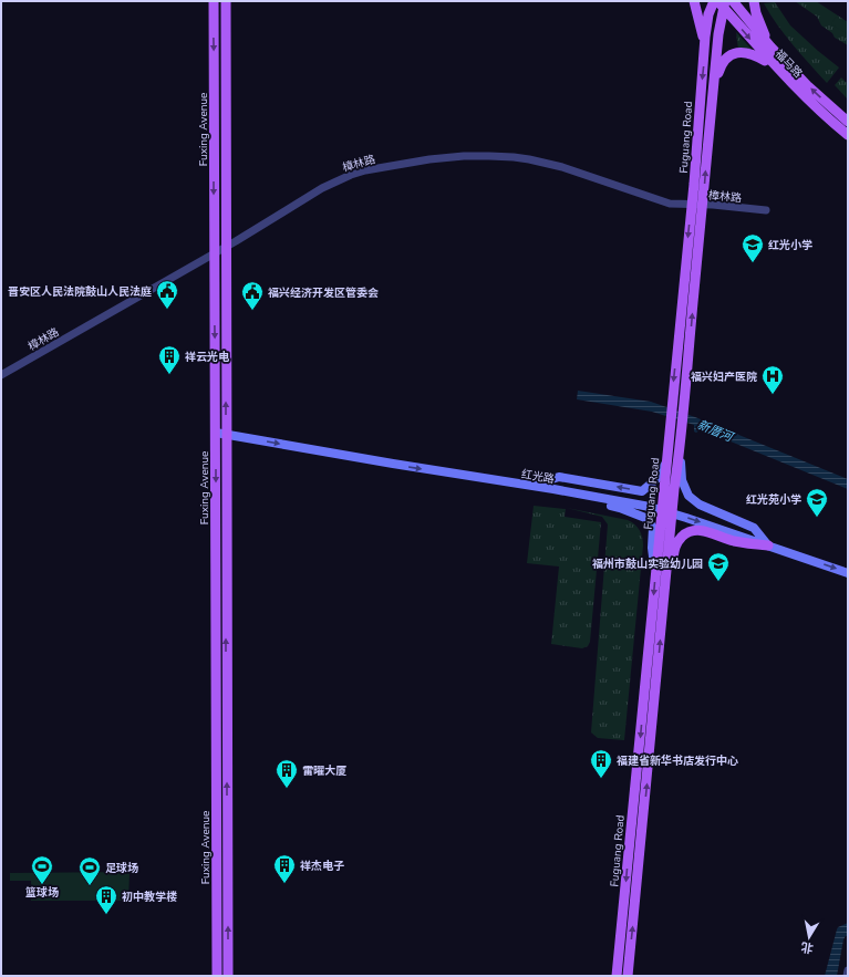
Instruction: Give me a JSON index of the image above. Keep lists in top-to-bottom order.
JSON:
{
  "streets": {
    "main road": [
      "福马路",
      "Fuxing Avenue",
      "Fuguang Road",
      "红光路"
    ],
    "street": ["樟林路"]
  },
  "crossings": [
    ["福马路", "Fuguang Road"],
    ["Fuxing Avenue", "樟林路"],
    ["Fuxing Avenue", "红光路"],
    ["Fuguang Road", "樟林路"],
    ["Fuguang Road", "红光路"]
  ],
  "one_way": ["红光路"],
  "water": ["新厝河"],
  "places": {
    "school or university": ["红光小学", "红光苑小学", "福州市鼓山实验幼儿园"],
    "public building": ["晋安区人民法院鼓山人民法庭", "福兴经济开发区管委会"],
    "building": [
      "祥云光电",
      "福建省新华书店发行中心",
      "雷曜大厦",
      "祥杰电子",
      "初中教学楼"
    ],
    "hospital": ["福兴妇产医院"],
    "sports": ["篮球场", "足球场"]
  },
  "north": "bottom"
}
